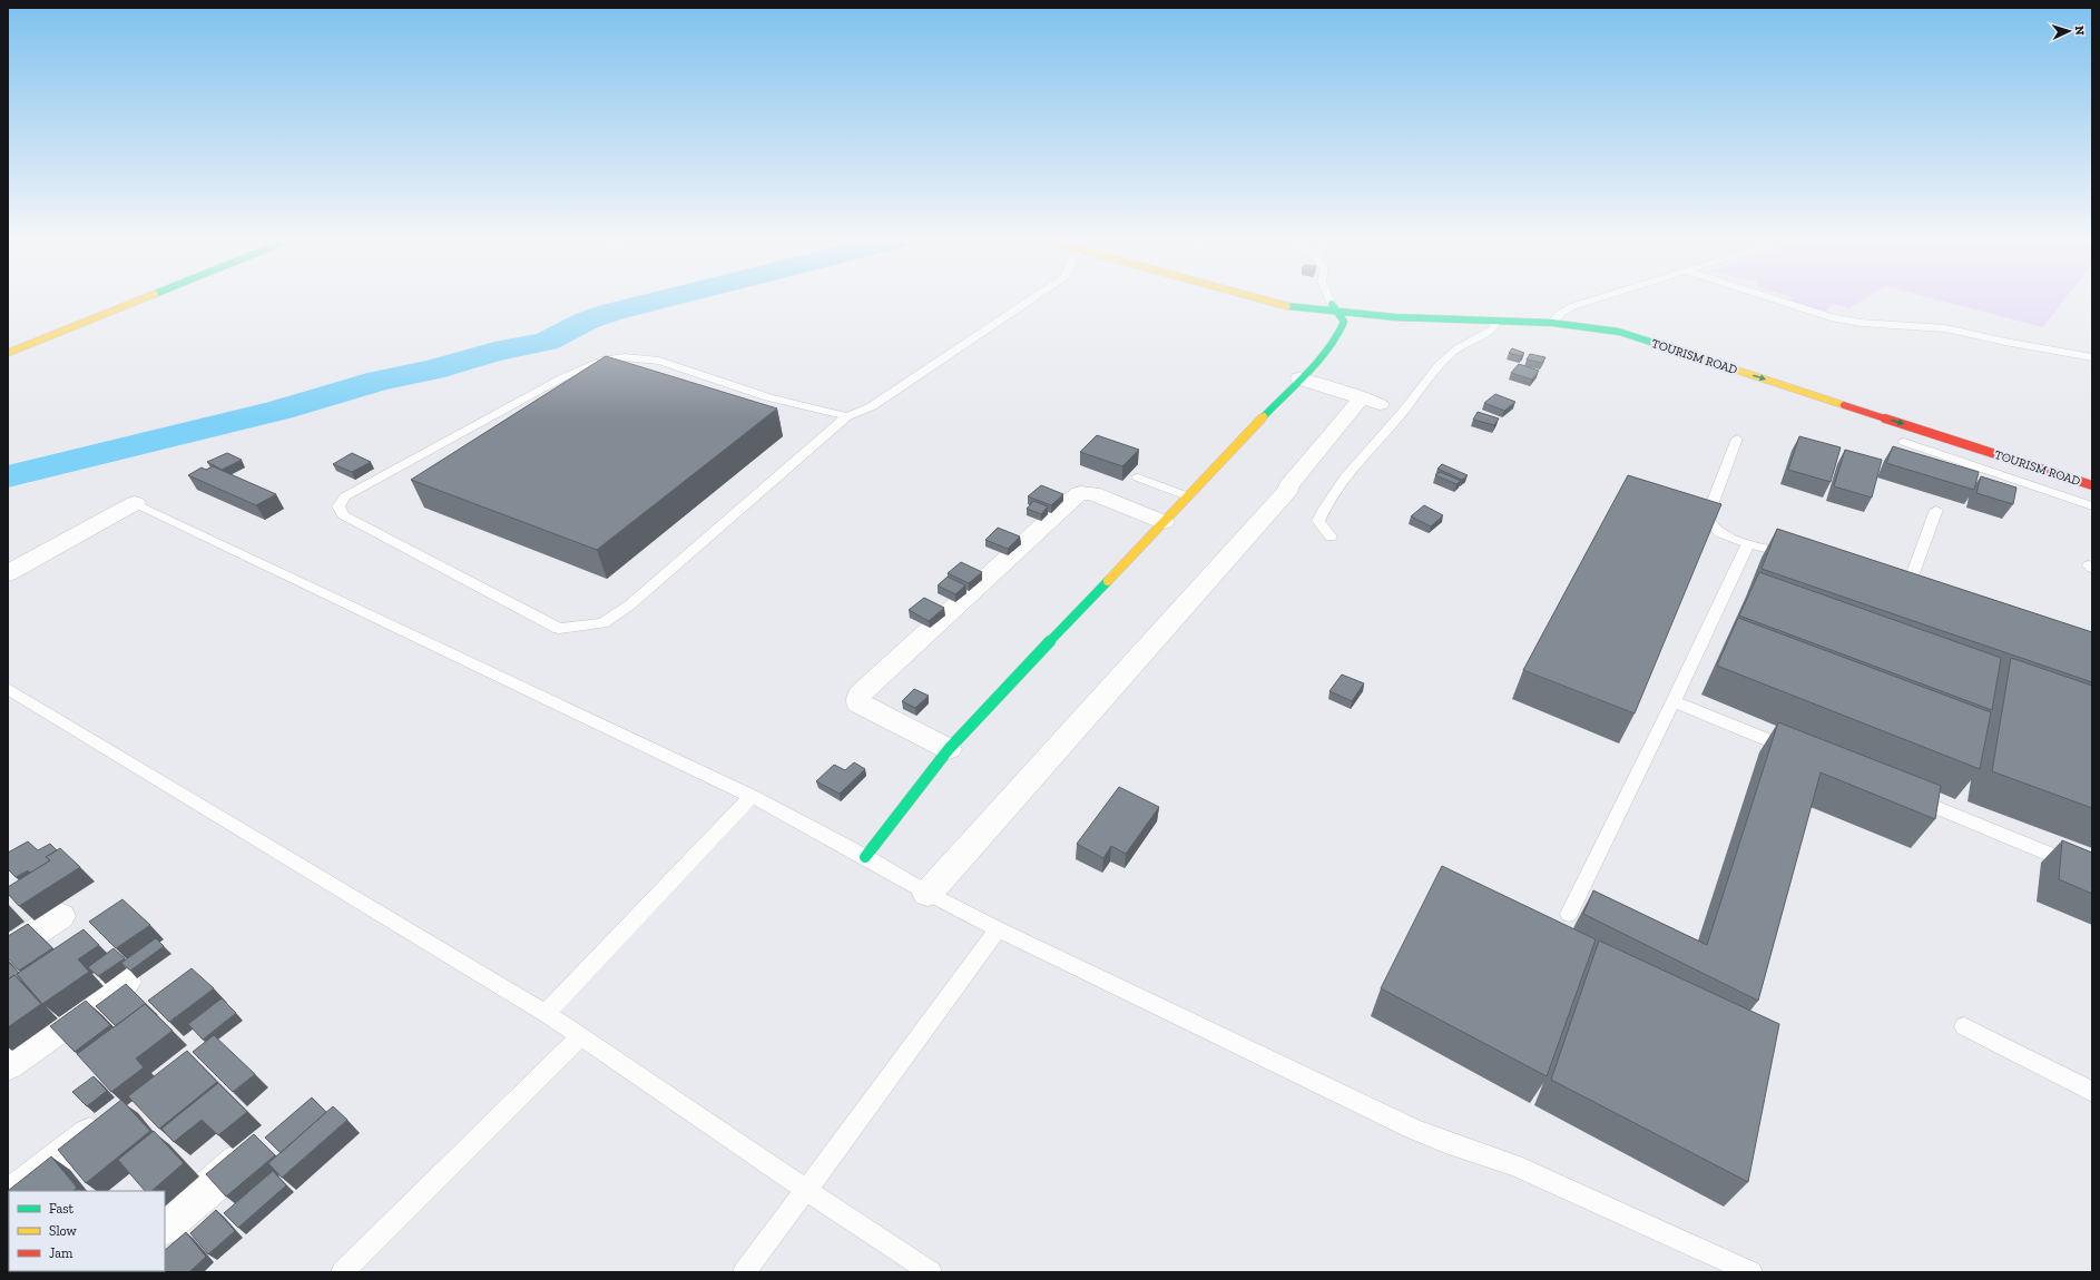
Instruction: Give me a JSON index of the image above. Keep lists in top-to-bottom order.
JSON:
{
  "streets": {
    "main road": ["TOURISM ROAD"]
  },
  "one_way": ["TOURISM ROAD"],
  "legend": ["Fast", "Slow", "Jam"],
  "north": "right"
}
